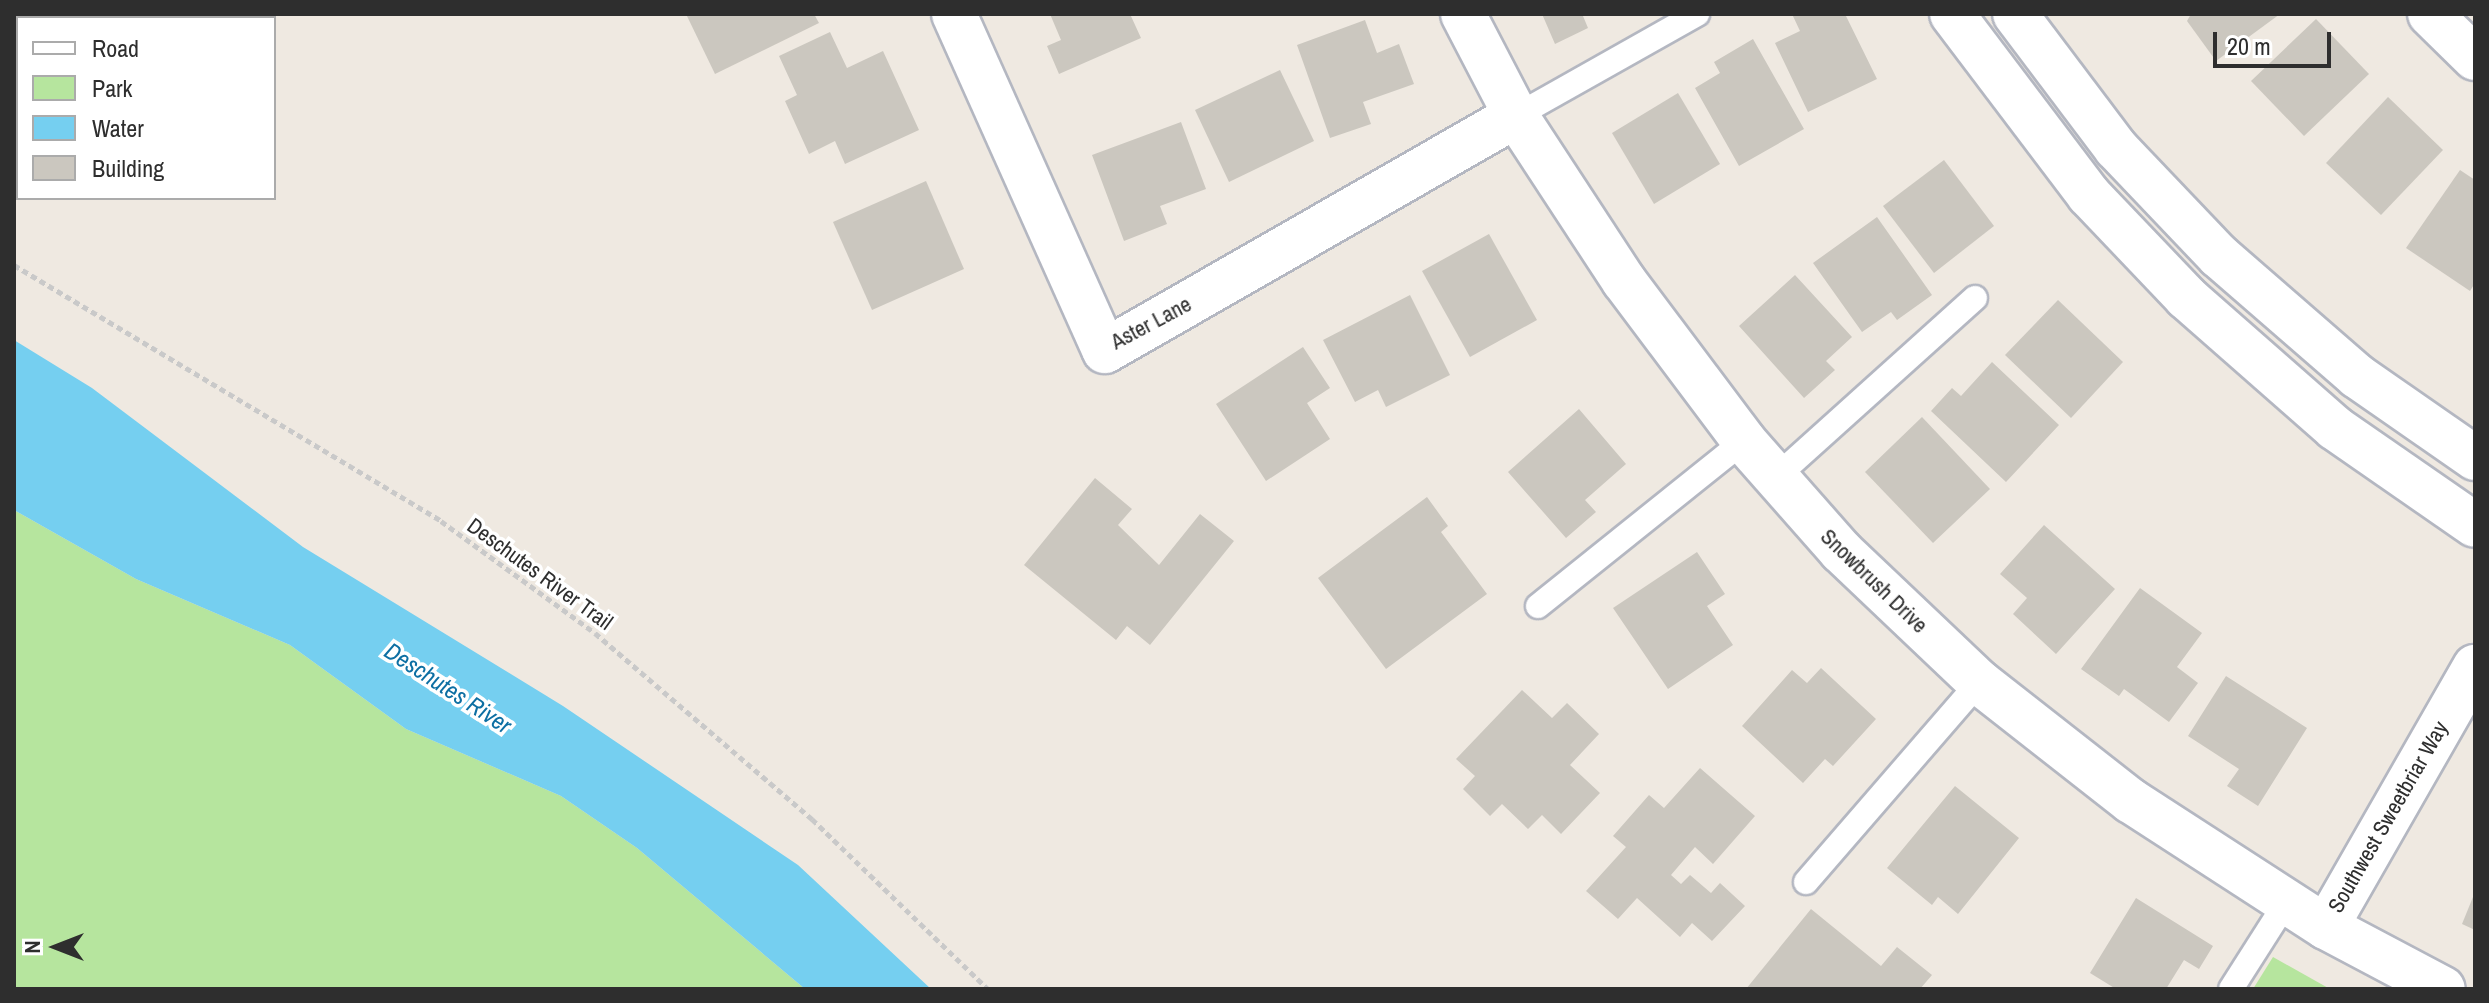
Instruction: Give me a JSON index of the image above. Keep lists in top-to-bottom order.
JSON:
{
  "streets": {
    "street": ["Aster Lane", "Snowbrush Drive", "Southwest Sweetbriar Way"],
    "path": ["Deschutes River Trail"]
  },
  "crossings": [
    ["Aster Lane", "Snowbrush Drive"],
    ["Snowbrush Drive", "Southwest Sweetbriar Way"]
  ],
  "water": ["Deschutes River"],
  "legend": [
    "Road",
    "Park",
    "Water",
    "Building"
  ],
  "scale_bar": "20 m",
  "north": "left"
}
